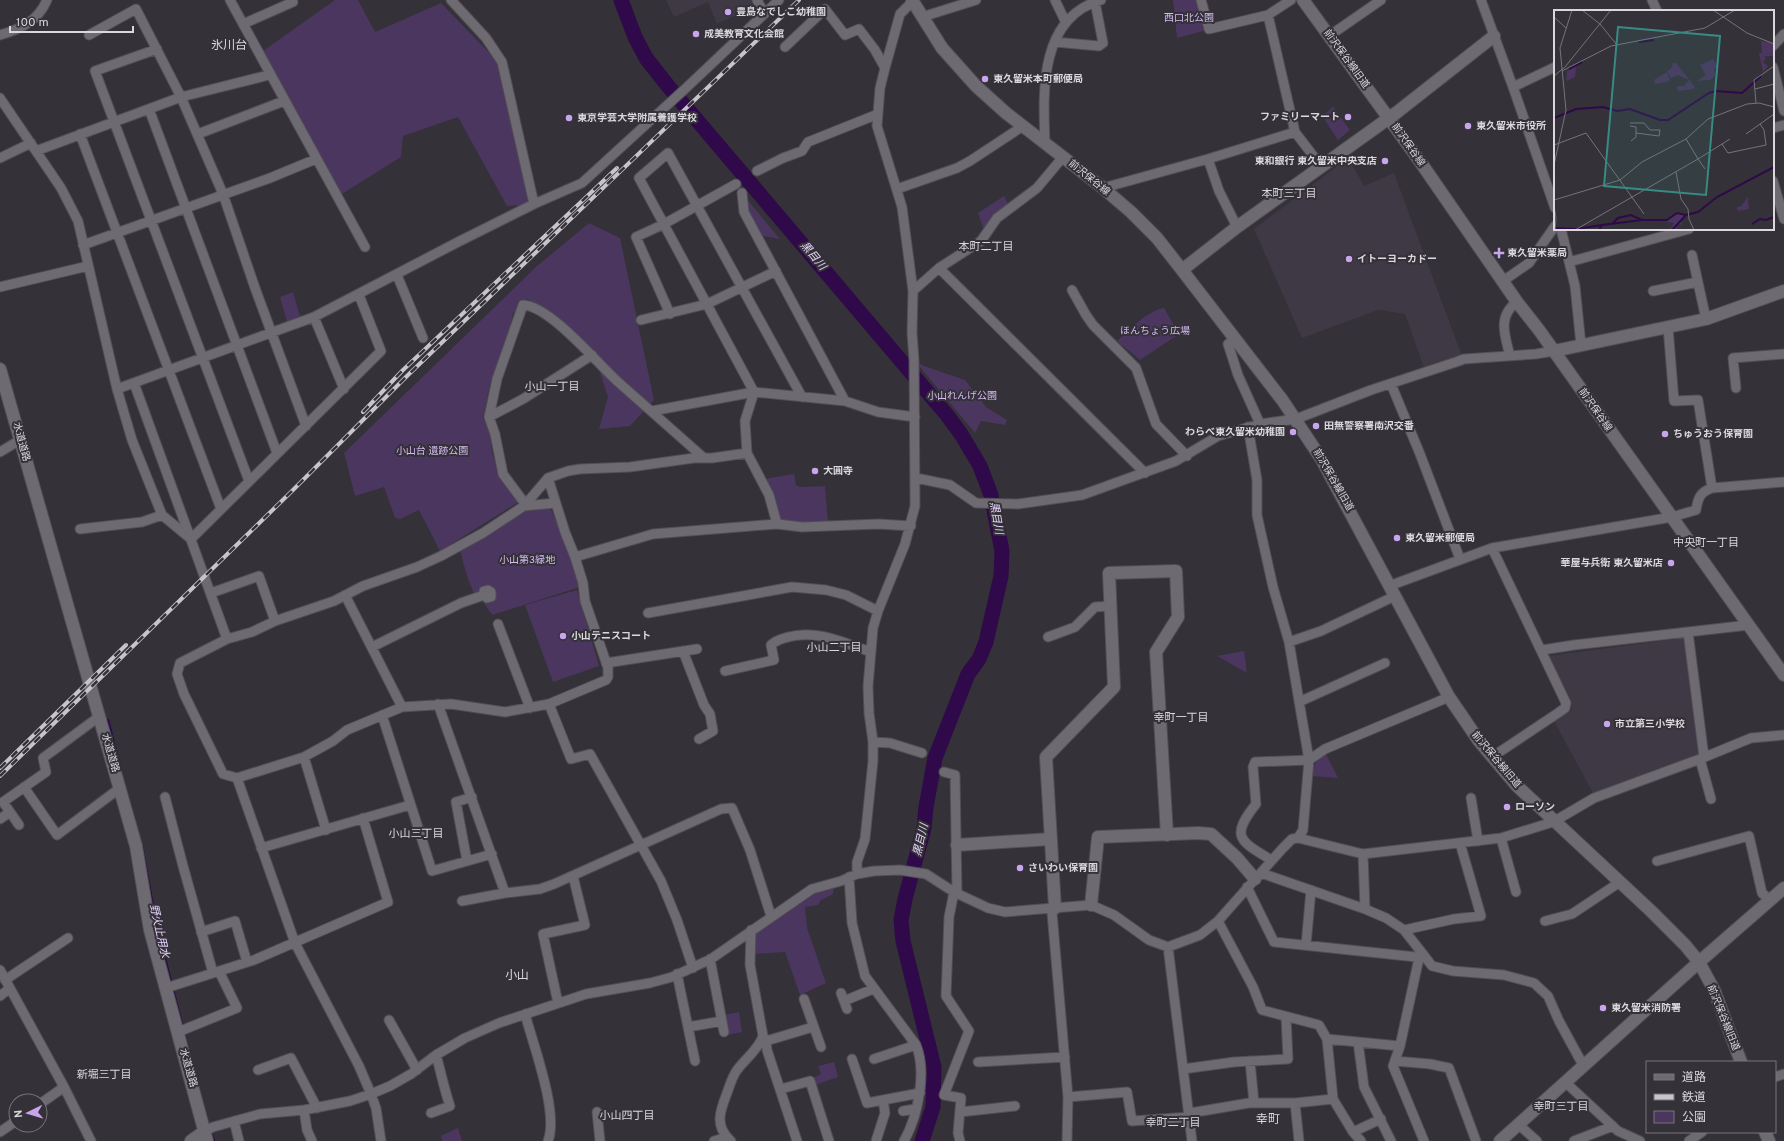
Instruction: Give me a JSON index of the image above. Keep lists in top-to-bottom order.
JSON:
{
  "streets": {
    "street": ["前沢保谷線旧道", "前沢保谷線", "水道道路"]
  },
  "crossings": [
    ["前沢保谷線旧道", "前沢保谷線"]
  ],
  "districts": [
    "氷川台",
    "本町三丁目",
    "本町二丁目",
    "小山一丁目",
    "中央町一丁目",
    "小山二丁目",
    "幸町一丁目",
    "小山三丁目",
    "小山",
    "新堀三丁目",
    "幸町三丁目",
    "小山四丁目",
    "幸町",
    "幸町二丁目"
  ],
  "water": ["黒目川", "野火止用水"],
  "parks": [
    "西口北公園",
    "ほんちょう広場",
    "小山れんげ公園",
    "小山台 遺跡公園",
    "小山第3緑地"
  ],
  "places": {
    "other": [
      "豊島なでしこ幼稚園",
      "成美教育文化会館",
      "東久留米本町郵便局",
      "ファミリーマート",
      "東京学芸大学附属養護学校",
      "東久留米市役所",
      "東和銀行 東久留米中央支店",
      "イトーヨーカドー",
      "田無警察署南沢交番",
      "わらべ東久留米幼稚園",
      "ちゅうおう保育園",
      "大圓寺",
      "東久留米郵便局",
      "華屋与兵衛 東久留米店",
      "小山テニスコート",
      "市立第三小学校",
      "ローソン",
      "さいわい保育園",
      "東久留米消防署"
    ],
    "health": ["東久留米薬局"]
  },
  "legend": ["道路", "鉄道", "公園"],
  "scale_bar": "100 m",
  "north": "left"
}
